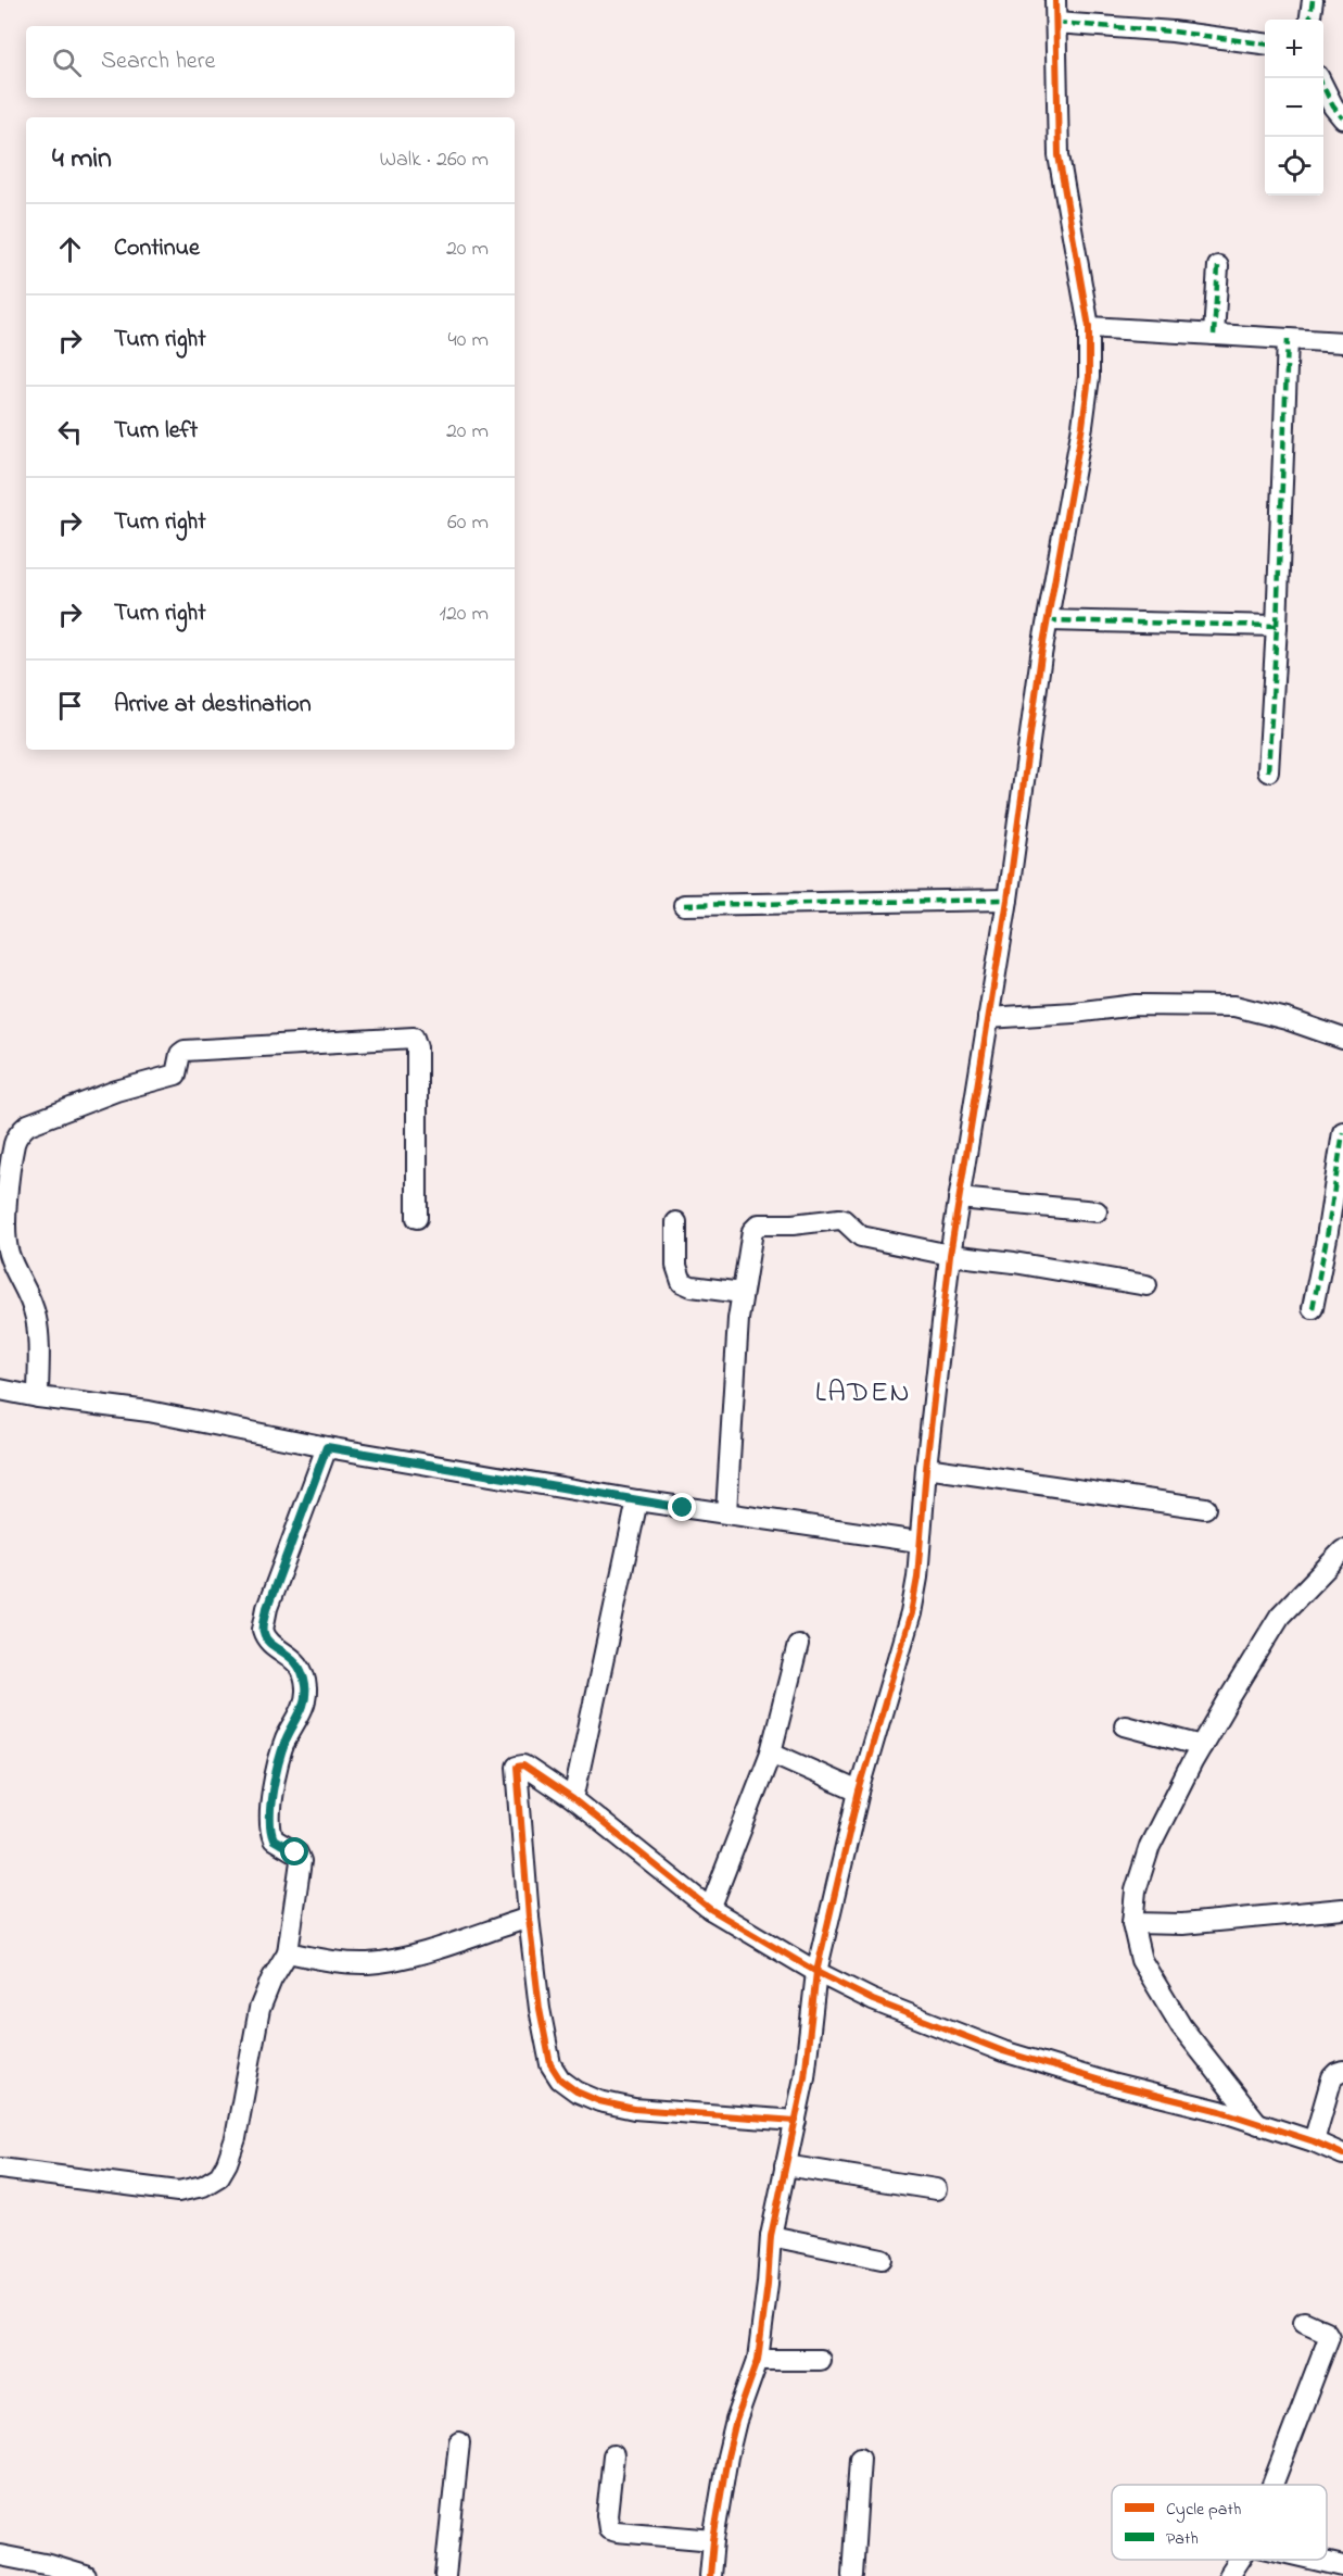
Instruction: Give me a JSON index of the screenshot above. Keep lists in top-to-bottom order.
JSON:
{
  "districts": ["LADEN"],
  "legend": ["Cycle path", "Path"],
  "page": {
    "map_buttons": ["+", "−"],
    "search": "Search here",
    "heading": ["4 min", "Walk · 260 m"],
    "list": [
      ["Continue", "20 m"],
      ["Turn right", "40 m"],
      ["Turn left", "20 m"],
      ["Turn right", "60 m"],
      ["Turn right", "120 m"],
      "Arrive at destination"
    ]
  }
}
